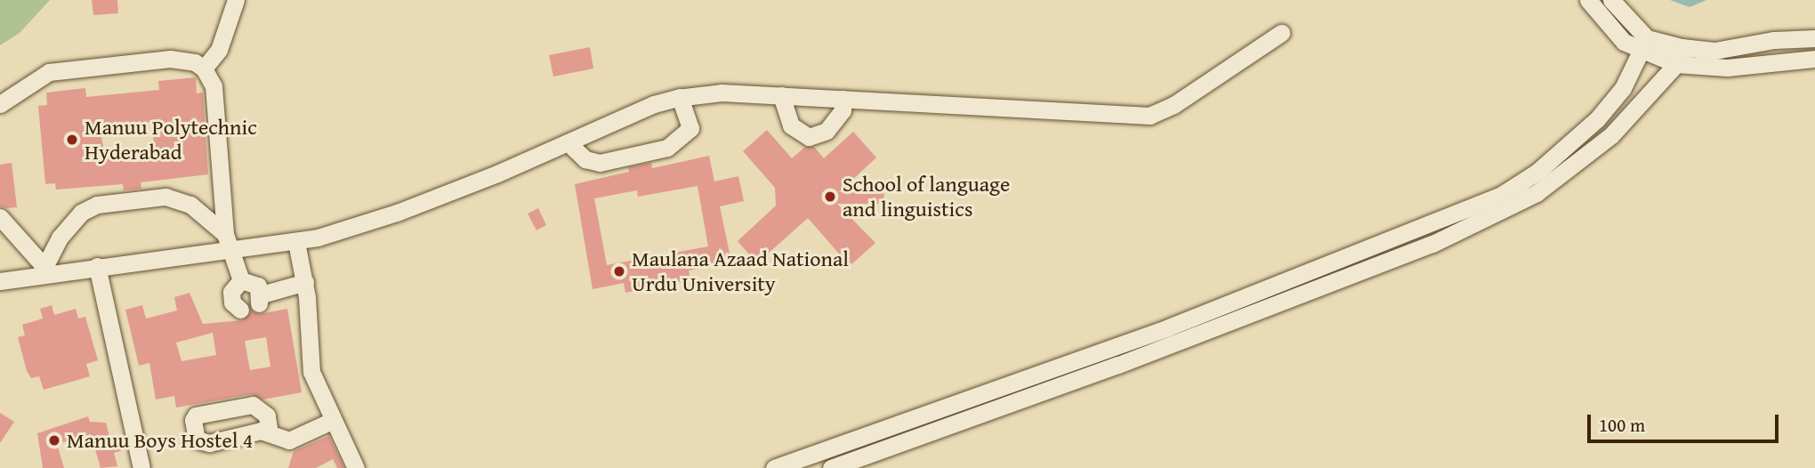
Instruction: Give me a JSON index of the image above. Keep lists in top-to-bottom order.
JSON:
{
  "places": [
    "Manuu Polytechnic Hyderabad",
    "School of language and linguistics",
    "Maulana Azaad National Urdu University",
    "Manuu Boys Hostel 4"
  ],
  "scale_bar": "100 m"
}
